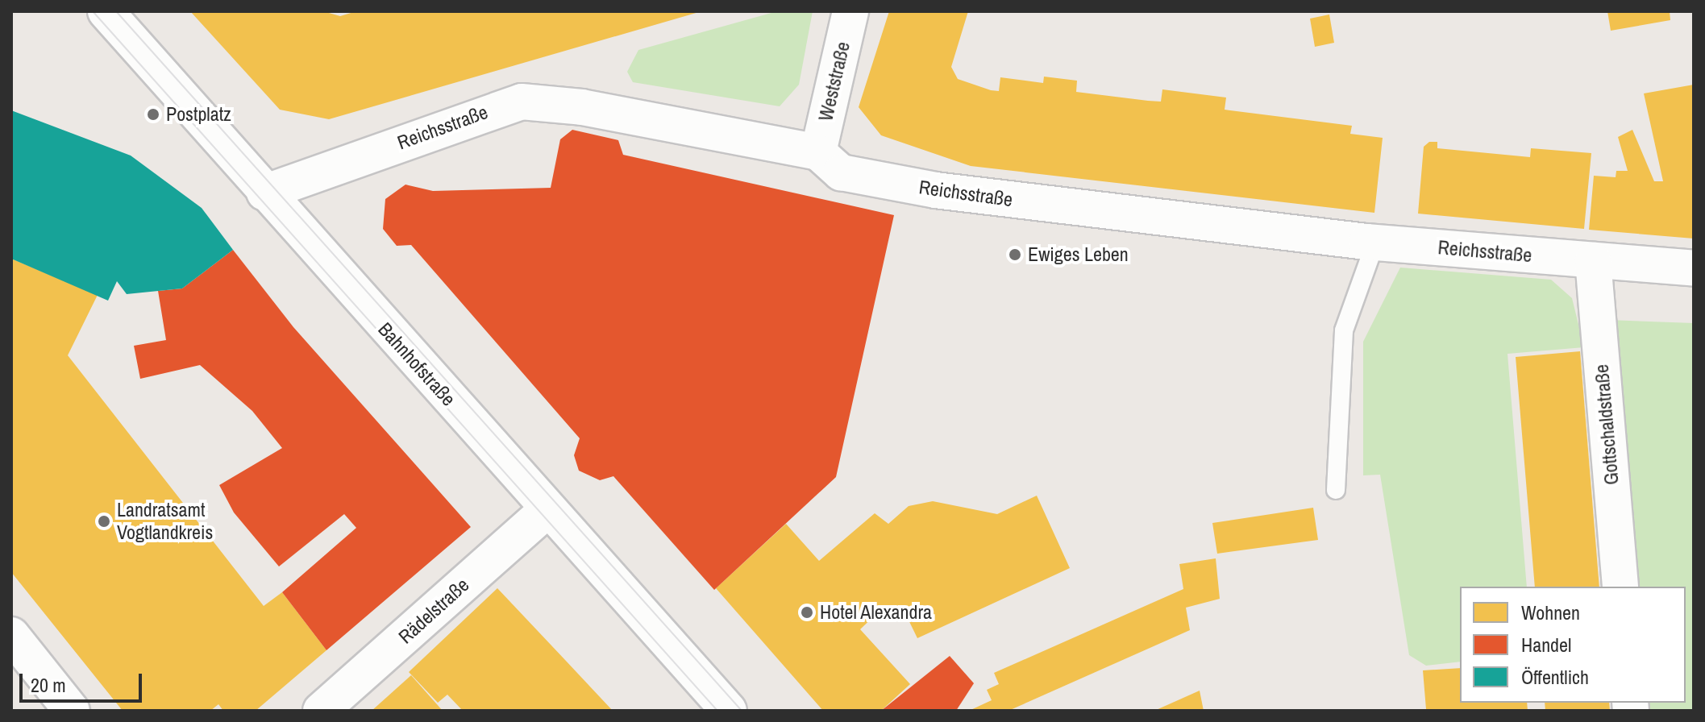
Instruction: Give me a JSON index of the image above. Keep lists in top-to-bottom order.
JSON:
{
  "streets": {
    "street": [
      "Weststraße",
      "Reichsstraße",
      "Bahnhofstraße",
      "Gottschaldstraße",
      "Rädelstraße"
    ]
  },
  "crossings": [
    ["Weststraße", "Reichsstraße"],
    ["Reichsstraße", "Bahnhofstraße"],
    ["Reichsstraße", "Gottschaldstraße"],
    ["Bahnhofstraße", "Rädelstraße"]
  ],
  "places": [
    "Postplatz",
    "Ewiges Leben",
    "Landratsamt Vogtlandkreis",
    "Hotel Alexandra"
  ],
  "legend": ["Wohnen", "Handel", "Öffentlich"],
  "scale_bar": "20 m"
}
